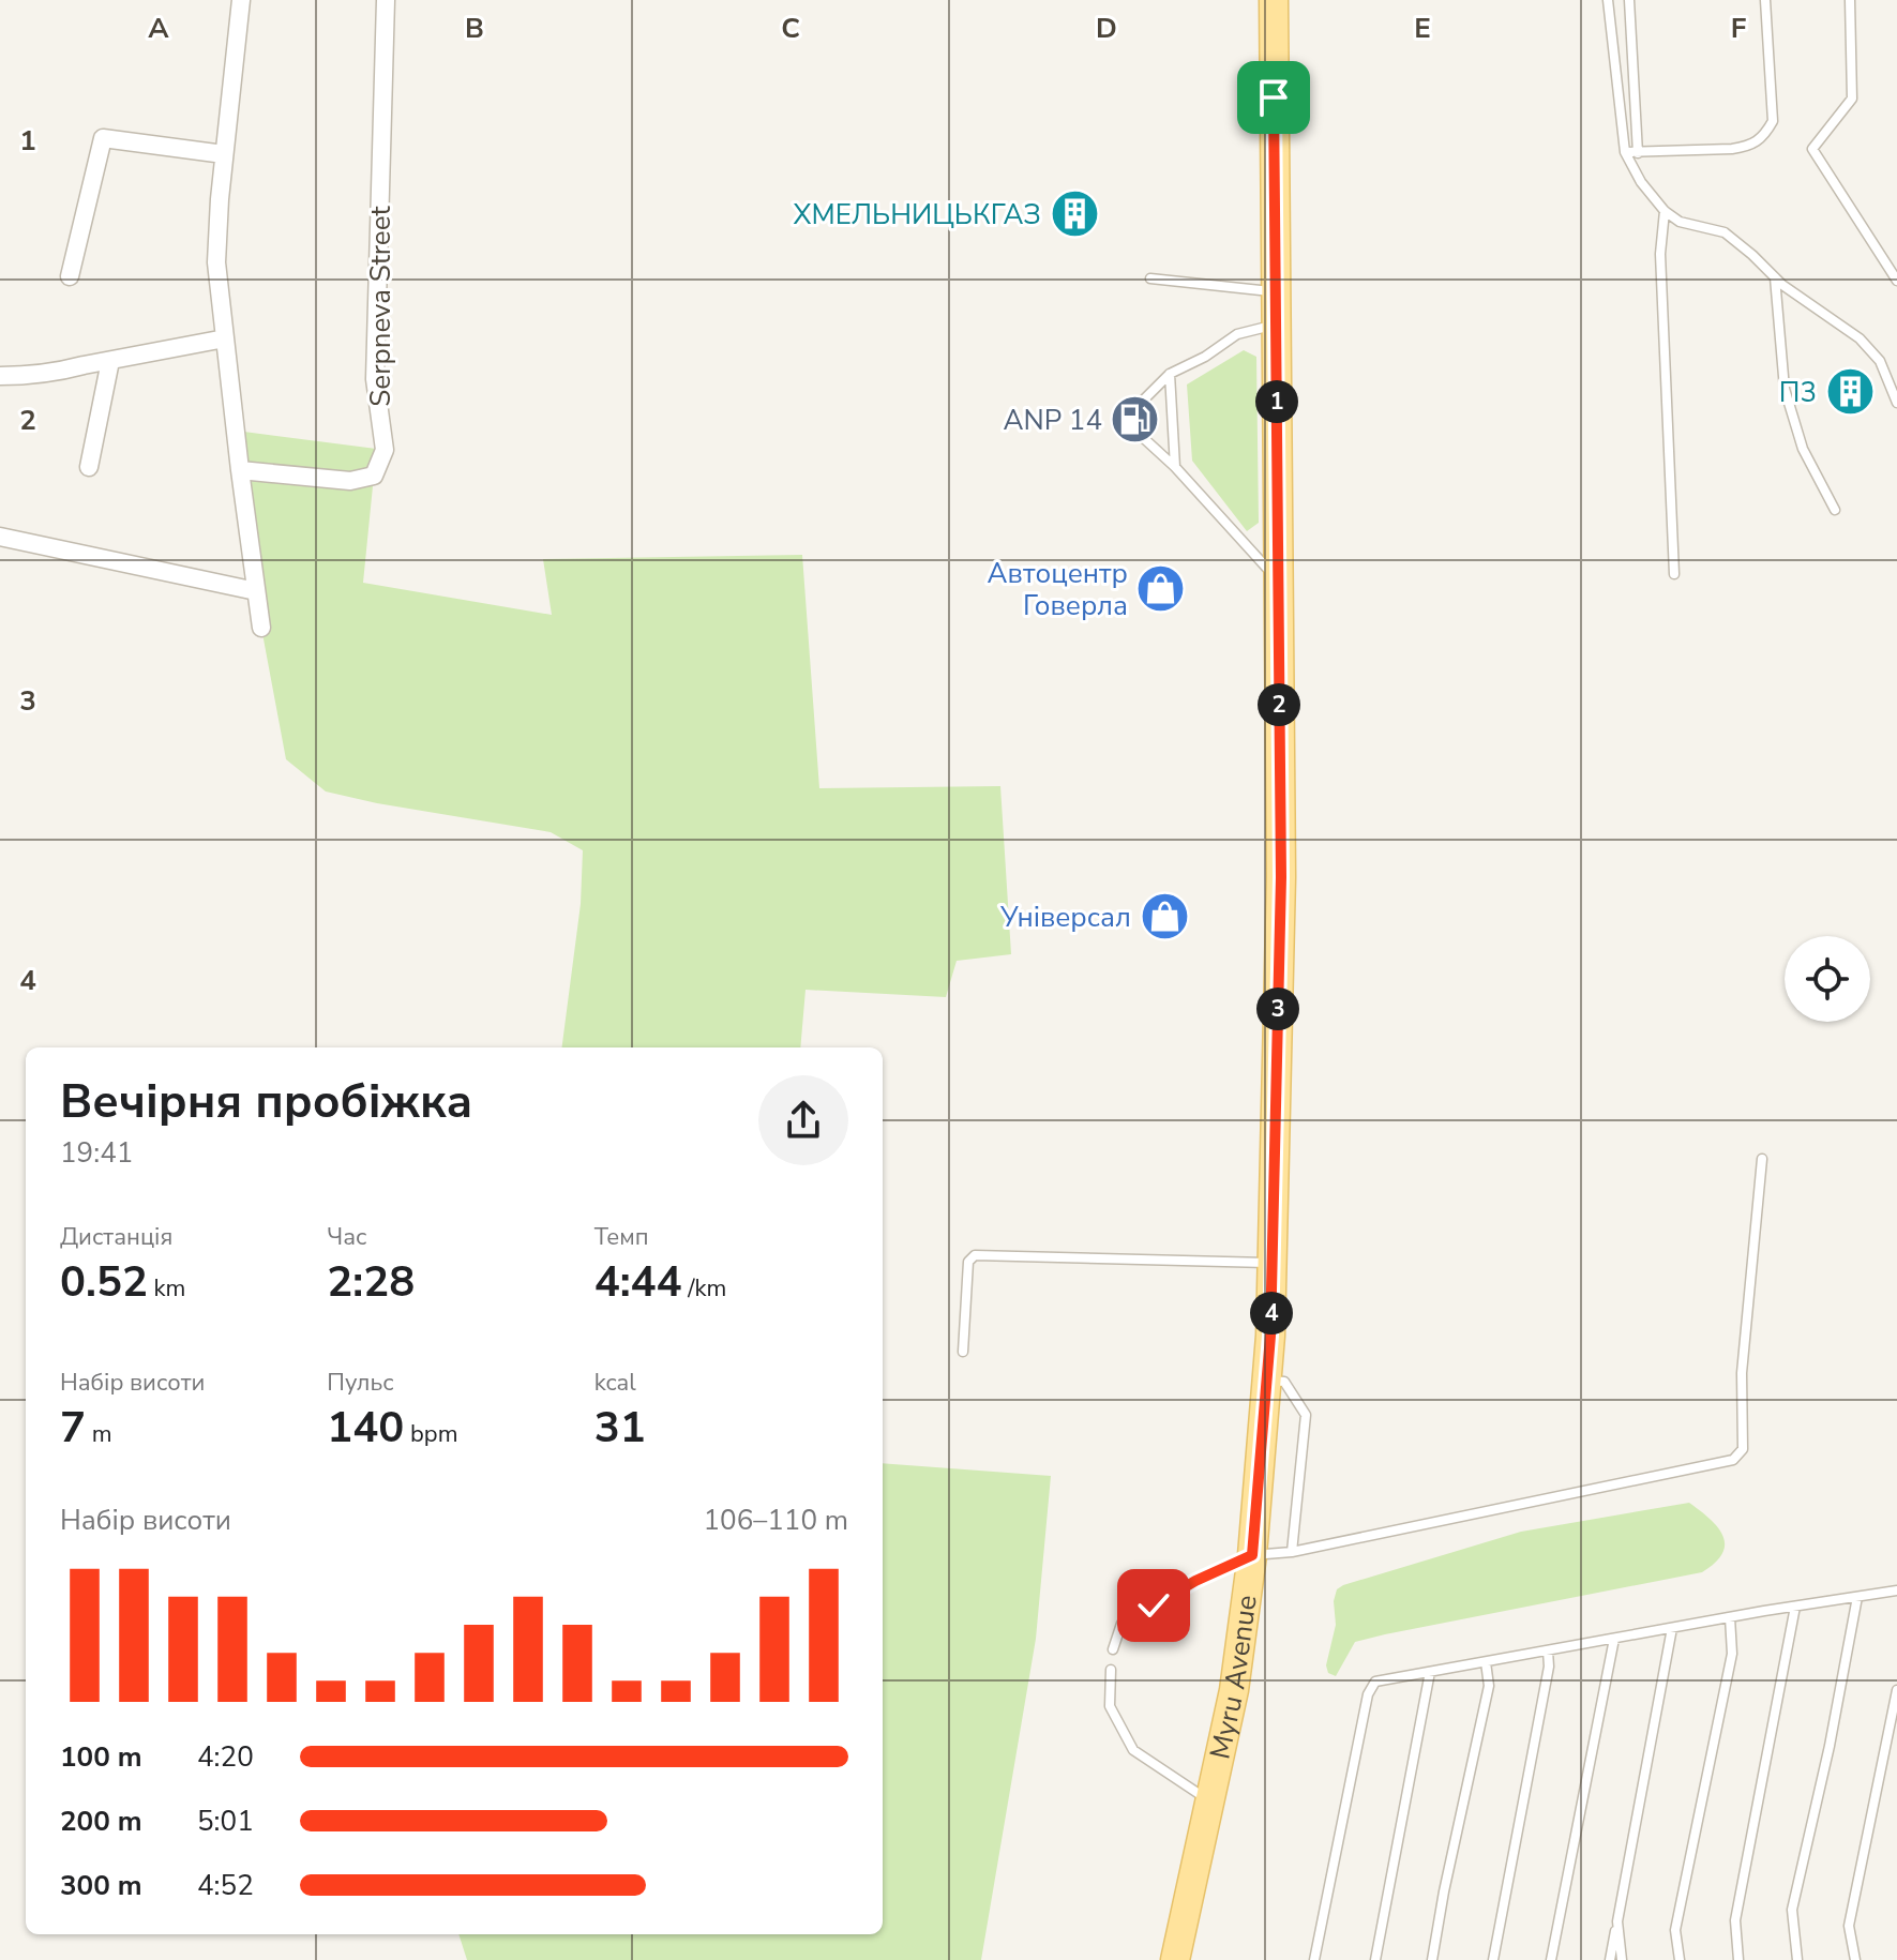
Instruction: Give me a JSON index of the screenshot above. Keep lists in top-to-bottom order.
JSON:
{
  "streets": {
    "main road": ["Myru Avenue"],
    "street": ["Serpneva Street"]
  },
  "places": {
    "building": ["ХМЕЛЬНИЦЬКГАЗ", "П3"],
    "fuel station": ["ANP 14"],
    "shop": ["Автоцентр Говерла", "Універсал"]
  },
  "page": {
    "pins": [
      "1",
      "2",
      "3",
      "4"
    ],
    "heading": ["Вечірня пробіжка", "19:41"],
    "stats": [
      ["Дистанція", "0.52 km"],
      ["Час", "2:28"],
      ["Темп", "4:44 /km"],
      ["Набір висоти", "7 m"],
      ["Пульс", "140 bpm"],
      ["kcal", "31"]
    ],
    "chart": ["Набір висоти", "106–110 m"],
    "list": [
      {
        "name": "100 m",
        "note": "4:20"
      },
      {
        "name": "200 m",
        "note": "5:01"
      },
      {
        "name": "300 m",
        "note": "4:52"
      }
    ]
  },
  "grid": {
    "columns": [
      "A",
      "B",
      "C",
      "D",
      "E",
      "F"
    ],
    "rows": [
      "1",
      "2",
      "3",
      "4"
    ]
  }
}
